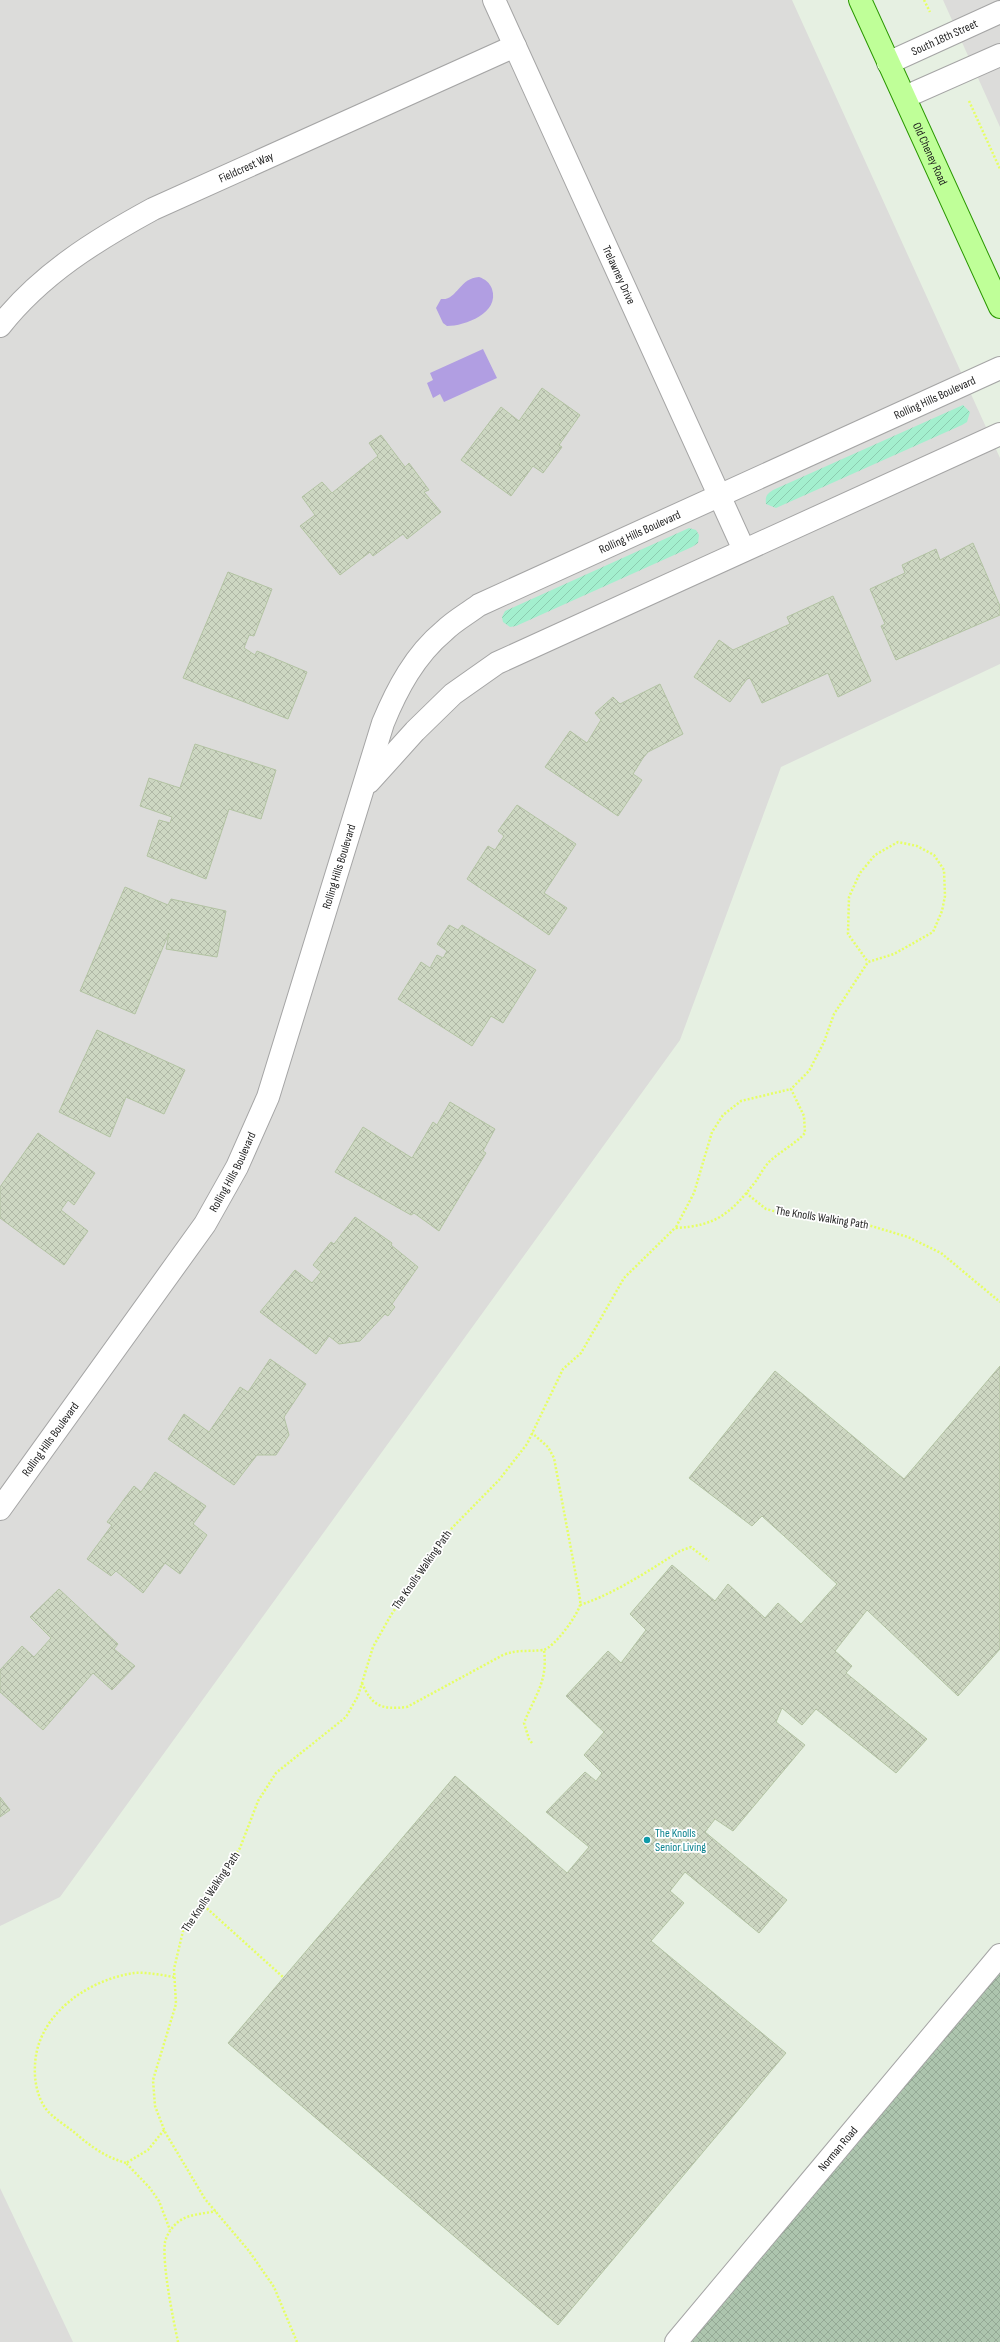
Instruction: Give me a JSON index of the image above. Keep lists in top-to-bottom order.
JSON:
{
  "streets": {
    "main road": ["Old Cheney Road"],
    "street": [
      "South 18th Street",
      "Fieldcrest Way",
      "Trelawney Drive",
      "Rolling Hills Boulevard",
      "Norman Road"
    ],
    "path": ["The Knolls Walking Path"]
  },
  "crossings": [
    ["South 18th Street", "Old Cheney Road"],
    ["Fieldcrest Way", "Trelawney Drive"],
    ["Trelawney Drive", "Rolling Hills Boulevard"]
  ],
  "places": ["The Knolls Senior Living"]
}
